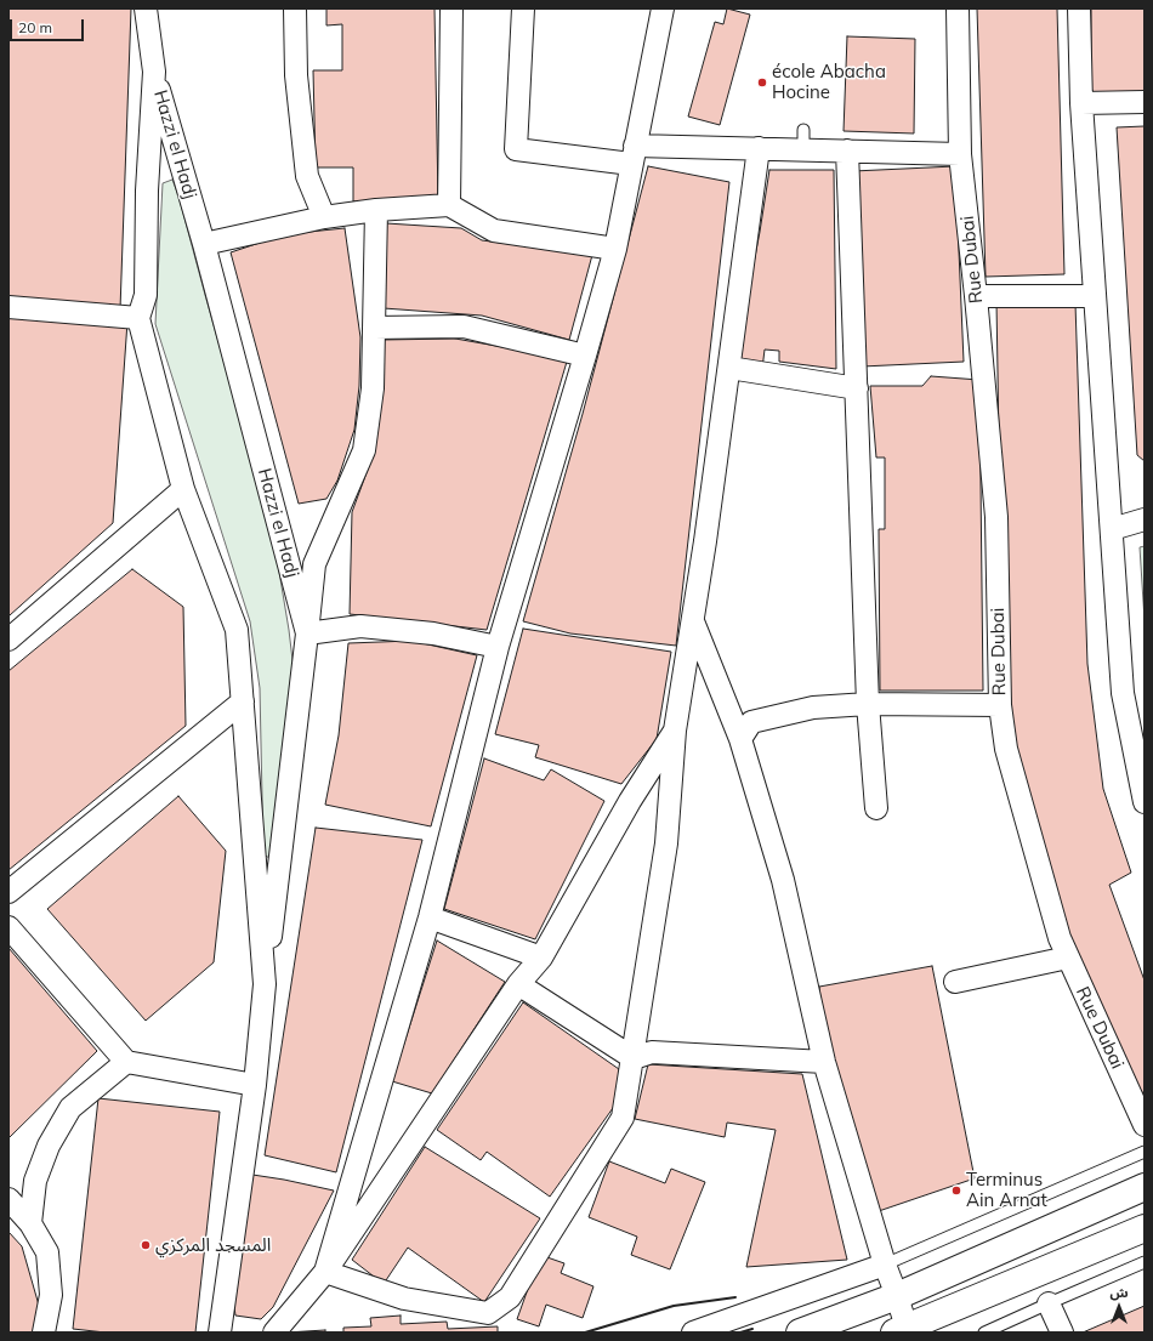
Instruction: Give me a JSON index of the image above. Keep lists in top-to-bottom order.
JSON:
{
  "streets": {
    "street": ["Hazzi el Hadj", "Rue Dubai"]
  },
  "places": ["école Abacha Hocine", "Terminus Ain Arnat", "المسجد المركزي"],
  "scale_bar": "20 m",
  "north": "top"
}
